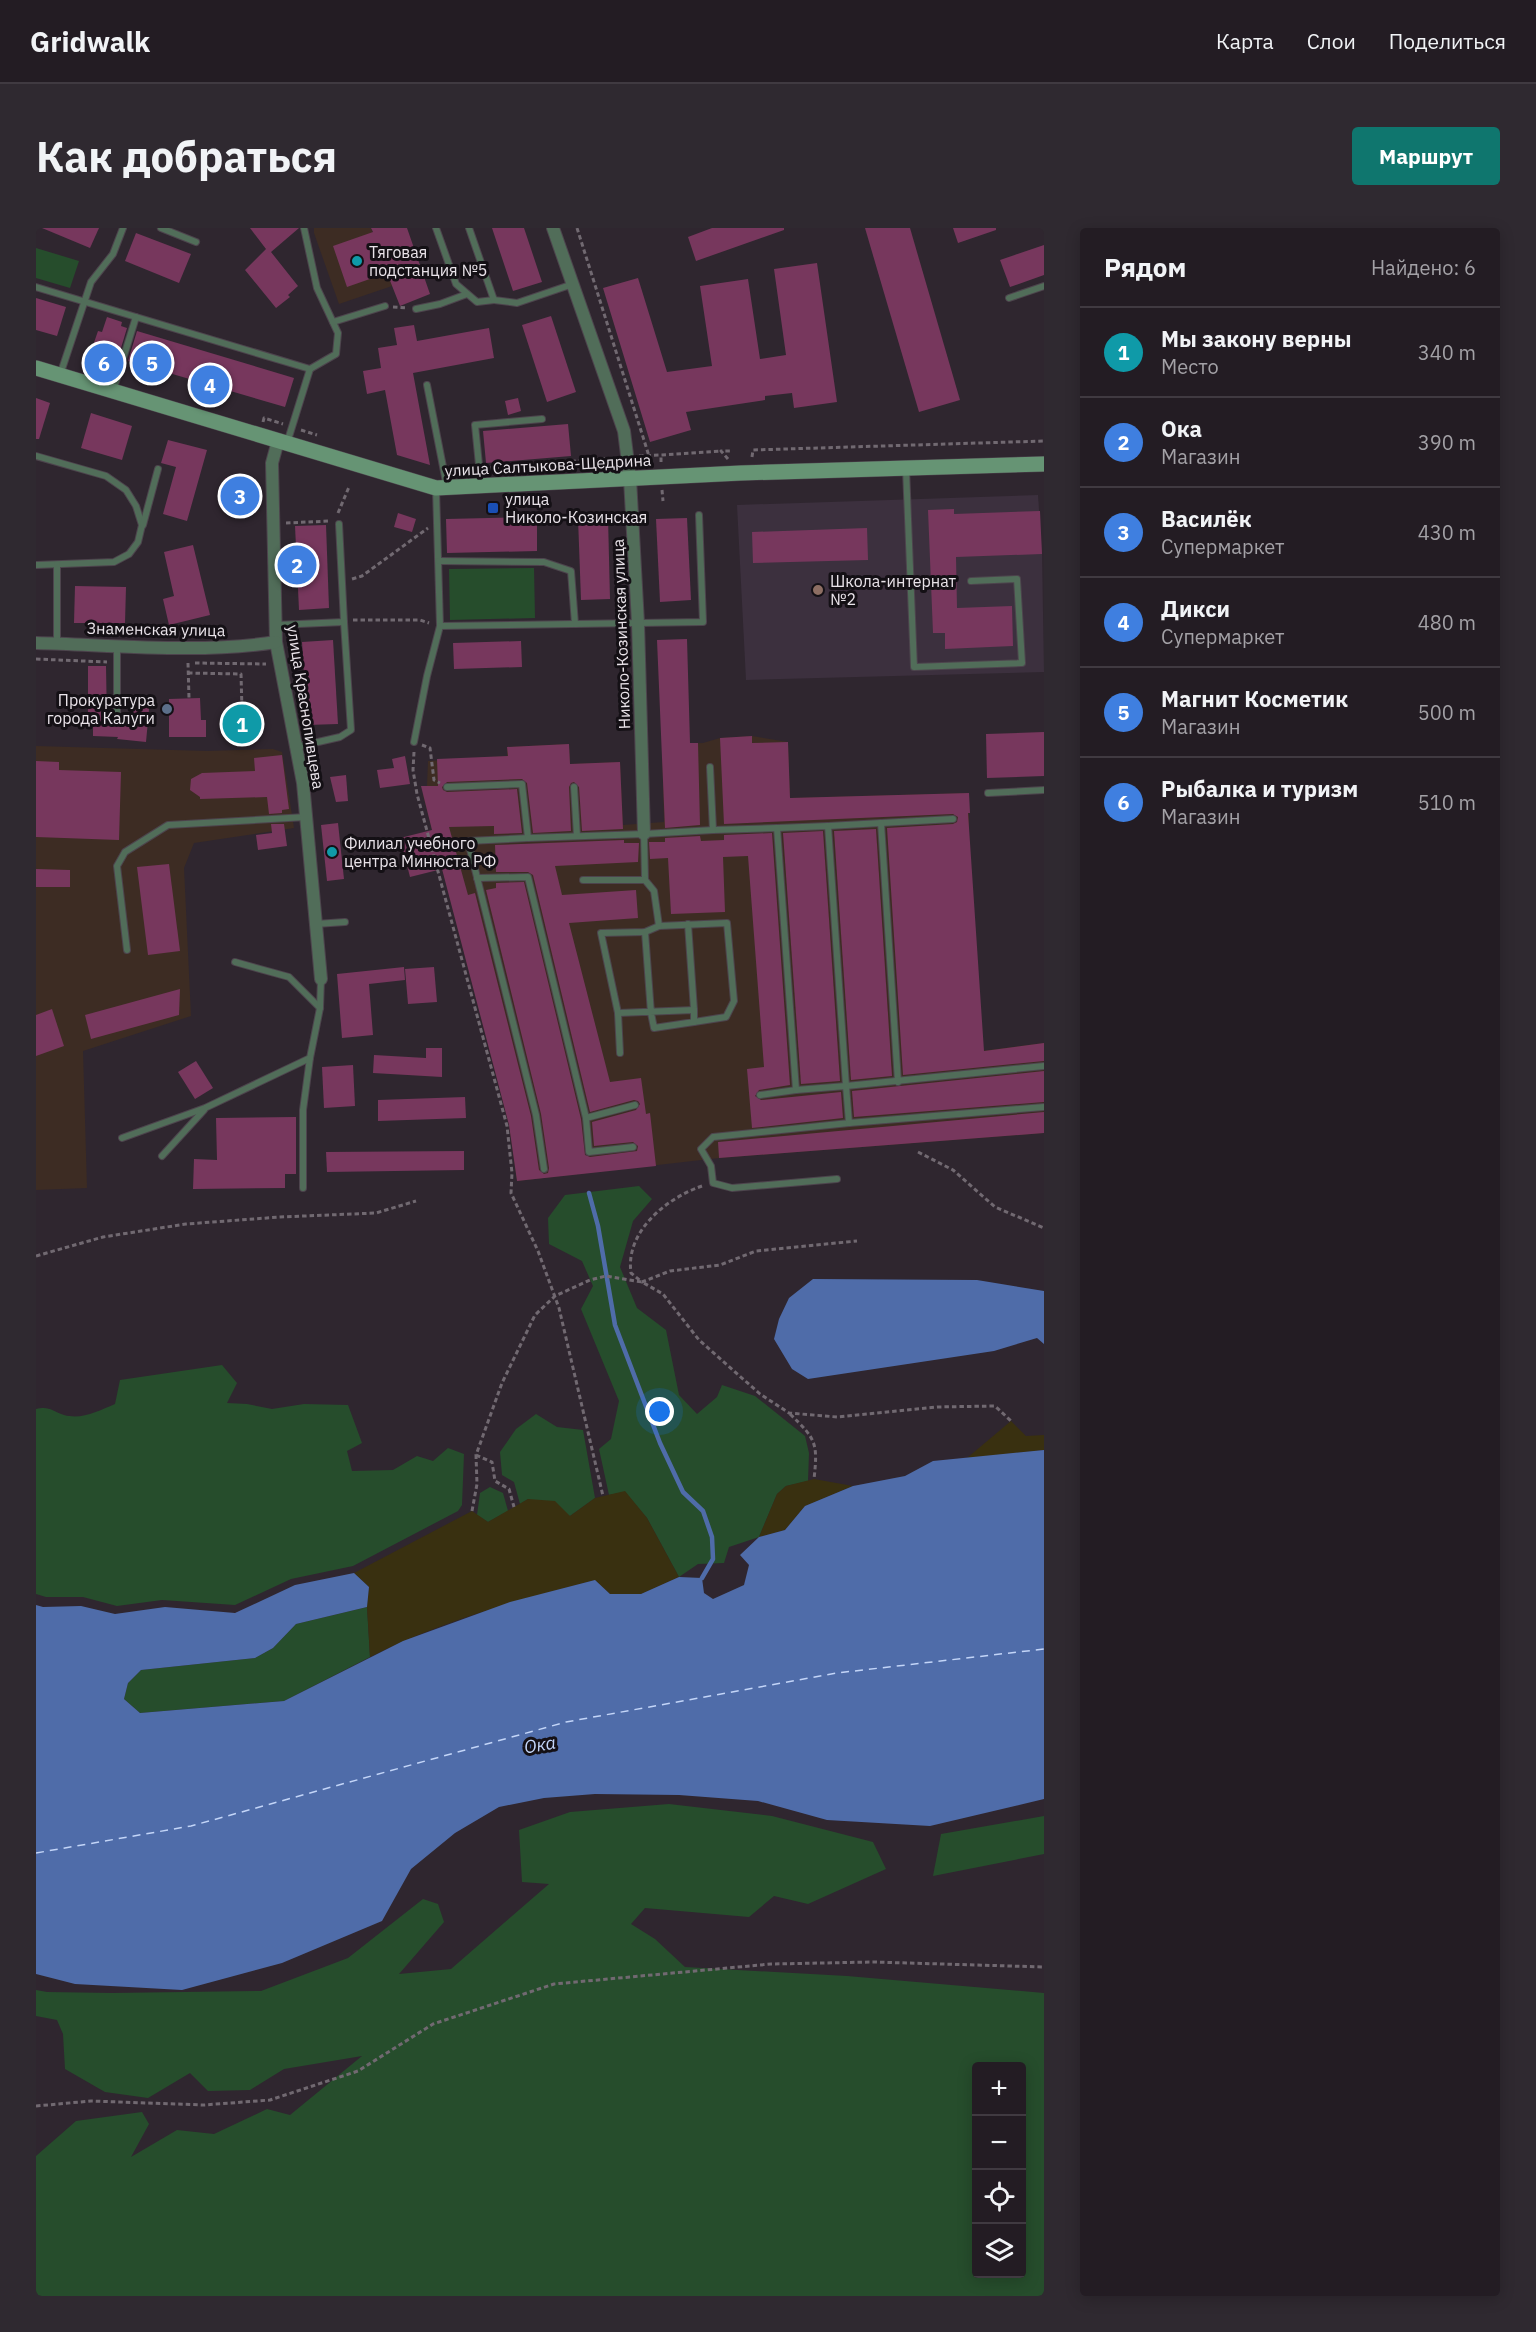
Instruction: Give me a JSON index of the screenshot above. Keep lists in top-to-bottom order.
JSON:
{
  "streets": {
    "main road": ["улица Салтыкова-Щедрина"],
    "street": ["Знаменская улица", "Николо-Козинская улица", "улица Краснопивцева"]
  },
  "crossings": [
    ["улица Салтыкова-Щедрина", "Николо-Козинская улица"],
    ["улица Салтыкова-Щедрина", "улица Краснопивцева"],
    ["Знаменская улица", "улица Краснопивцева"]
  ],
  "water": ["Ока"],
  "places": {
    "other": [
      "Тяговая подстанция №5",
      "Школа-интернат №2",
      "Прокуратура города Калуги",
      "Филиал учебного центра Минюста РФ"
    ],
    "transit": ["улица Николо-Козинская"]
  },
  "page": {
    "header": "Gridwalk",
    "nav": ["Карта", "Слои", "Поделиться"],
    "buttons": "Маршрут",
    "title": "Как добраться",
    "heading": ["Рядом", "Найдено: 6"],
    "list": [
      {
        "mark": "1",
        "name": "Мы закону верны",
        "note": "Место",
        "value": "340 m"
      },
      {
        "mark": "2",
        "name": "Ока",
        "note": "Магазин",
        "value": "390 m"
      },
      {
        "mark": "3",
        "name": "Василёк",
        "note": "Супермаркет",
        "value": "430 m"
      },
      {
        "mark": "4",
        "name": "Дикси",
        "note": "Супермаркет",
        "value": "480 m"
      },
      {
        "mark": "5",
        "name": "Магнит Косметик",
        "note": "Магазин",
        "value": "500 m"
      },
      {
        "mark": "6",
        "name": "Рыбалка и туризм",
        "note": "Магазин",
        "value": "510 m"
      }
    ],
    "pins": [
      "5",
      "6",
      "4",
      "3",
      "2",
      "1"
    ],
    "map_buttons": ["+", "−"]
  }
}
